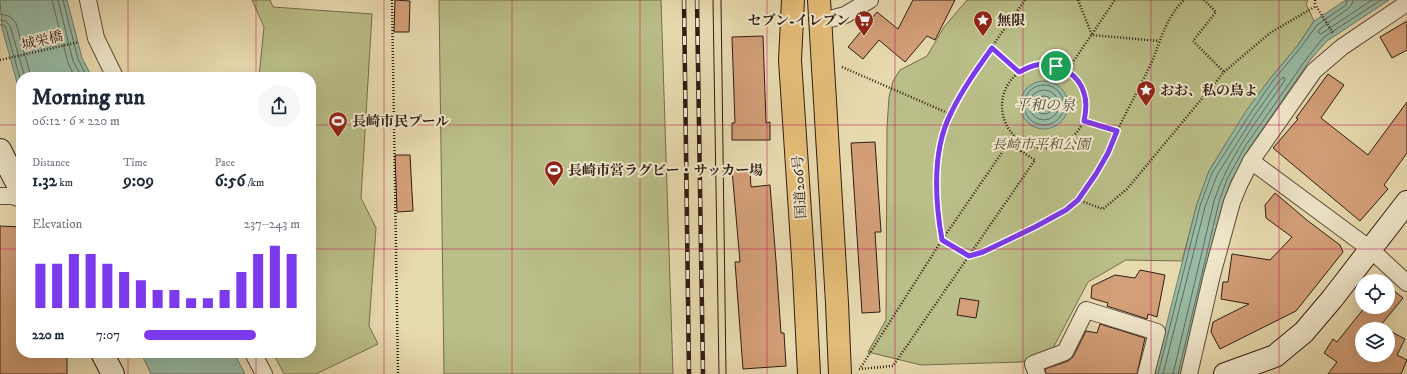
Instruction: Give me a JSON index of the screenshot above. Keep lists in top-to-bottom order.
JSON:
{
  "streets": {
    "highway": ["国道206号"],
    "path": ["城栄橋"]
  },
  "water": ["平和の泉"],
  "parks": ["長崎市平和公園"],
  "places": {
    "supermarket": ["セブン-イレブン"],
    "place": ["無限", "おお、私の鳥よ"],
    "sports": ["長崎市民プール", "長崎市営ラグビー・サッカー場"]
  },
  "page": {
    "heading": ["Morning run", "06:12 · 6 × 220 m"],
    "stats": [
      ["Distance", "1.32 km"],
      ["Time", "9:09"],
      ["Pace", "6:56 /km"]
    ],
    "chart": ["Elevation", "237–243 m"],
    "list": [
      {
        "name": "220 m",
        "note": "7:07"
      }
    ]
  }
}
